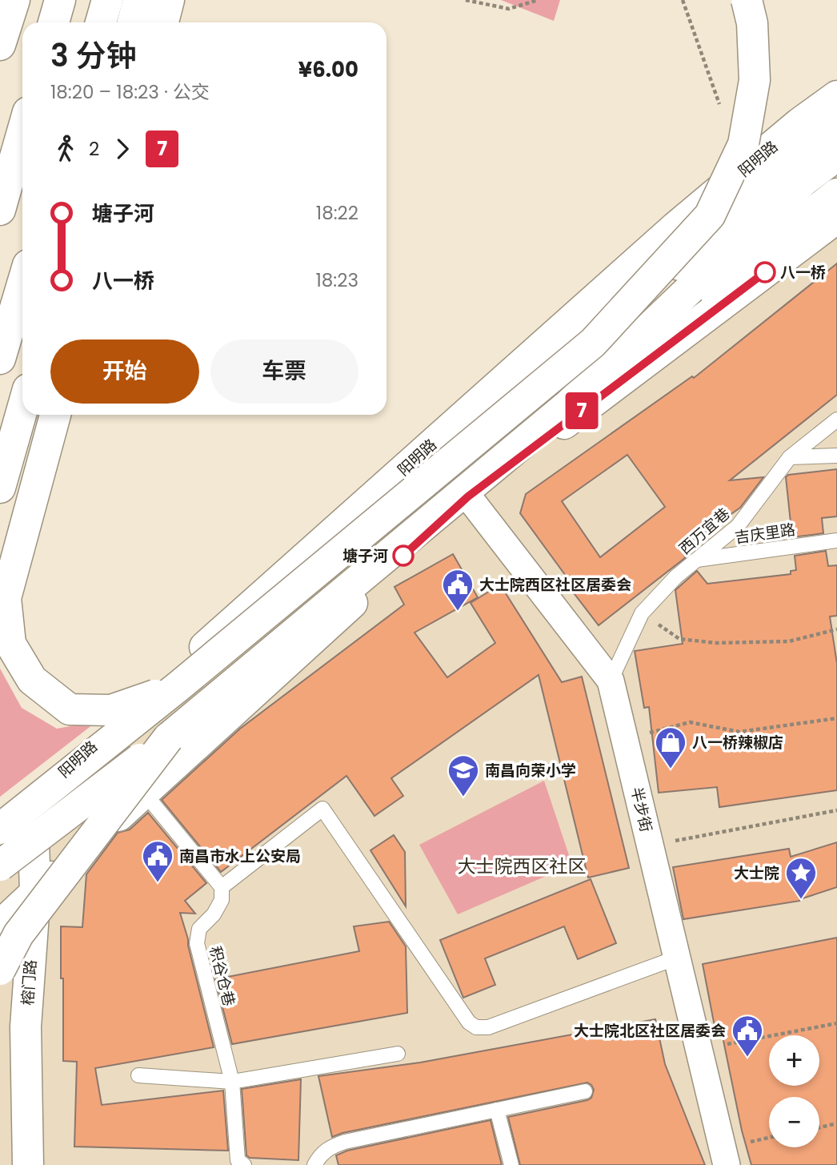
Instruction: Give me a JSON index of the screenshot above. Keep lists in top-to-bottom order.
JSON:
{
  "streets": {
    "main road": ["阳明路", "榕门路"],
    "street": ["半步街"],
    "lane": ["西万宜巷", "吉庆里路", "积谷仓巷"]
  },
  "crossings": [
    ["阳明路", "榕门路"],
    ["西万宜巷", "吉庆里路"],
    ["西万宜巷", "半步街"]
  ],
  "districts": ["大士院西区社区"],
  "places": {
    "other": ["八一桥", "塘子河"],
    "public building": ["大士院西区社区居委会", "南昌市水上公安局", "大士院北区社区居委会"],
    "shop": ["八一桥辣椒店"],
    "school or university": ["南昌向荣小学"],
    "place": ["大士院"]
  },
  "lines": ["bus line 7"],
  "page": {
    "on_map": "7",
    "heading": ["3 分钟", "18:20 – 18:23 · 公交", "¥6.00"],
    "legs": ["2", "7"],
    "list": [
      {
        "name": "塘子河",
        "value": "18:22"
      },
      {
        "name": "八一桥",
        "value": "18:23"
      }
    ],
    "buttons": ["开始", "车票"],
    "map_buttons": ["+", "−"]
  }
}
